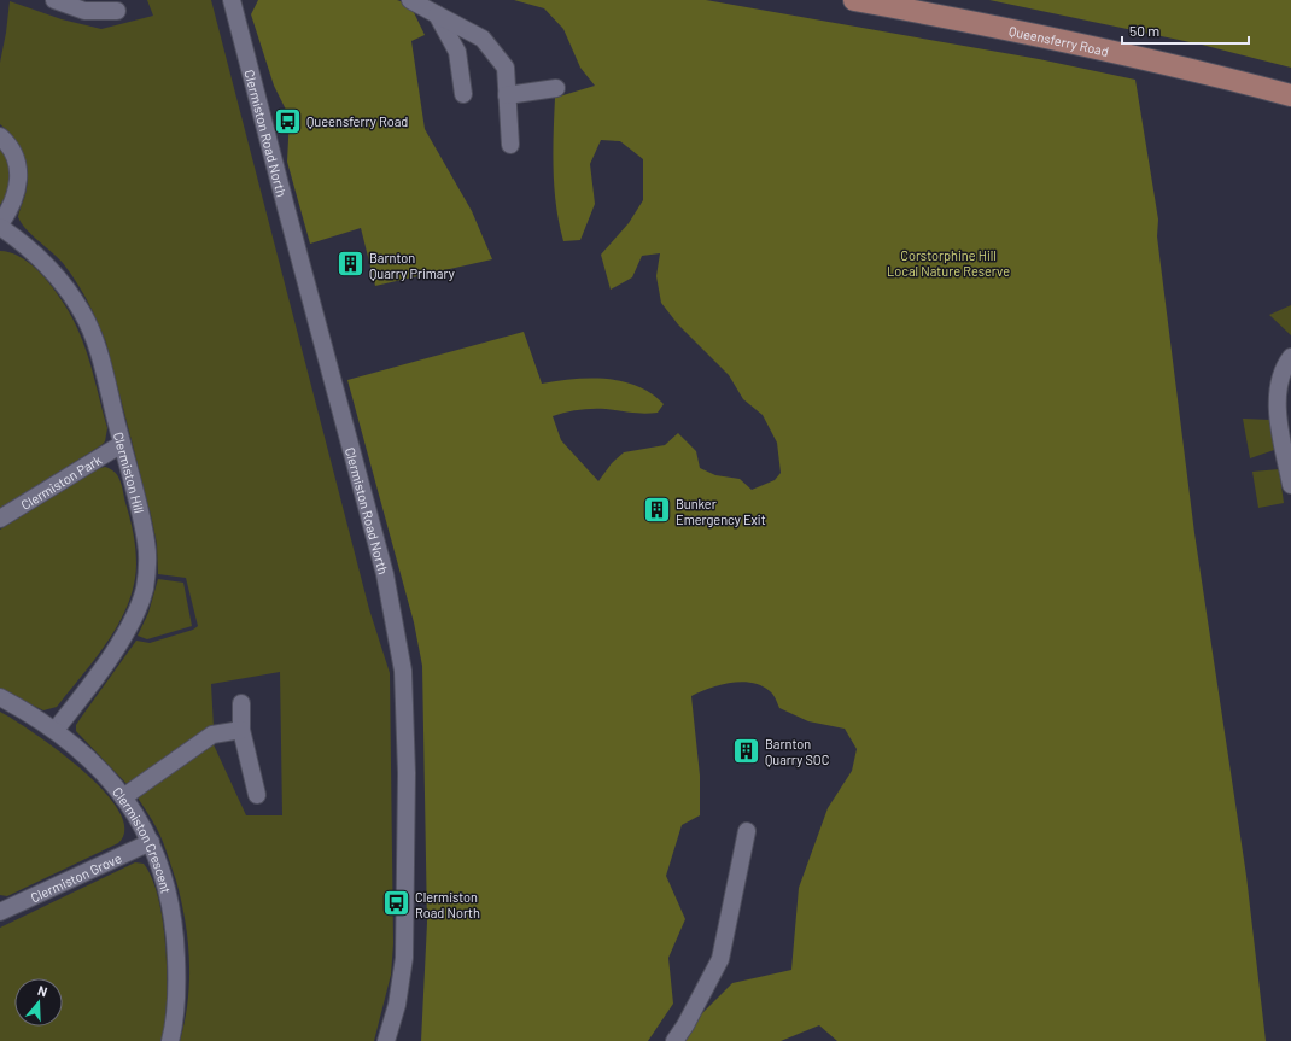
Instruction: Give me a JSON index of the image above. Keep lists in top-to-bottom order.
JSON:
{
  "streets": {
    "main road": ["Queensferry Road"],
    "street": [
      "Clermiston Road North",
      "Clermiston Hill",
      "Clermiston Park",
      "Clermiston Crescent",
      "Clermiston Grove"
    ]
  },
  "crossings": [
    ["Clermiston Hill", "Clermiston Park"],
    ["Clermiston Hill", "Clermiston Crescent"],
    ["Clermiston Crescent", "Clermiston Grove"]
  ],
  "parks": ["Corstorphine Hill Local Nature Reserve"],
  "places": {
    "bus stop": ["Queensferry Road", "Clermiston Road North"],
    "building": ["Barnton Quarry Primary", "Bunker Emergency Exit", "Barnton Quarry SOC"]
  },
  "scale_bar": "50 m",
  "north": "top"
}
